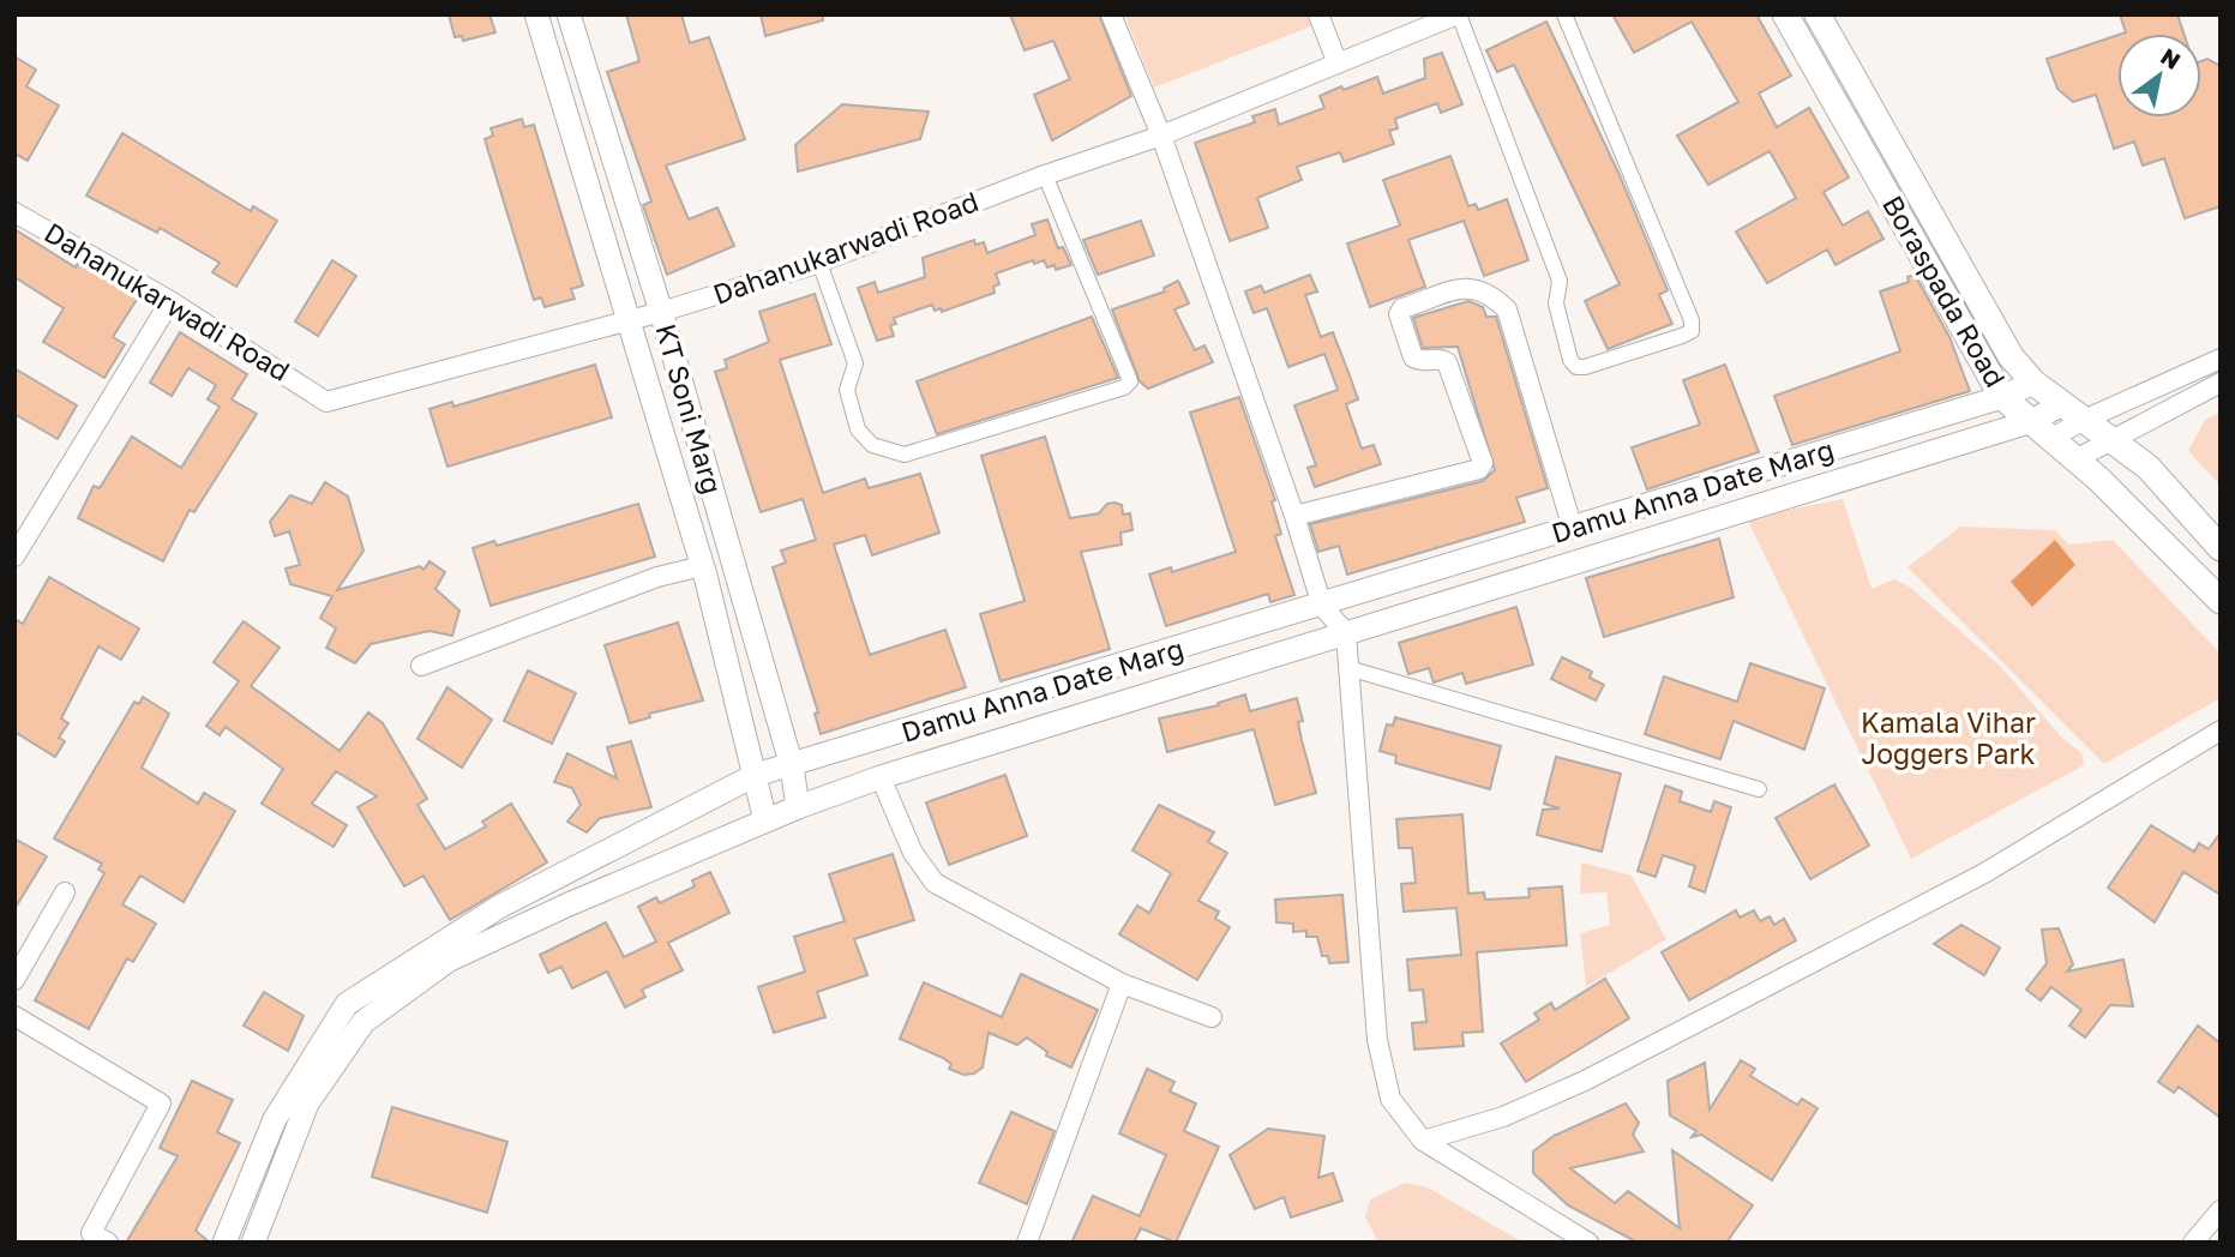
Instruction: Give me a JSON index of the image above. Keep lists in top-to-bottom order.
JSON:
{
  "streets": {
    "main road": ["Boraspada Road"],
    "street": ["Dahanukarwadi Road", "KT Soni Marg", "Damu Anna Date Marg"]
  },
  "crossings": [
    ["Dahanukarwadi Road", "KT Soni Marg"],
    ["Boraspada Road", "Damu Anna Date Marg"],
    ["KT Soni Marg", "Damu Anna Date Marg"]
  ],
  "parks": ["Kamala Vihar Joggers Park"],
  "north": "top right"
}
